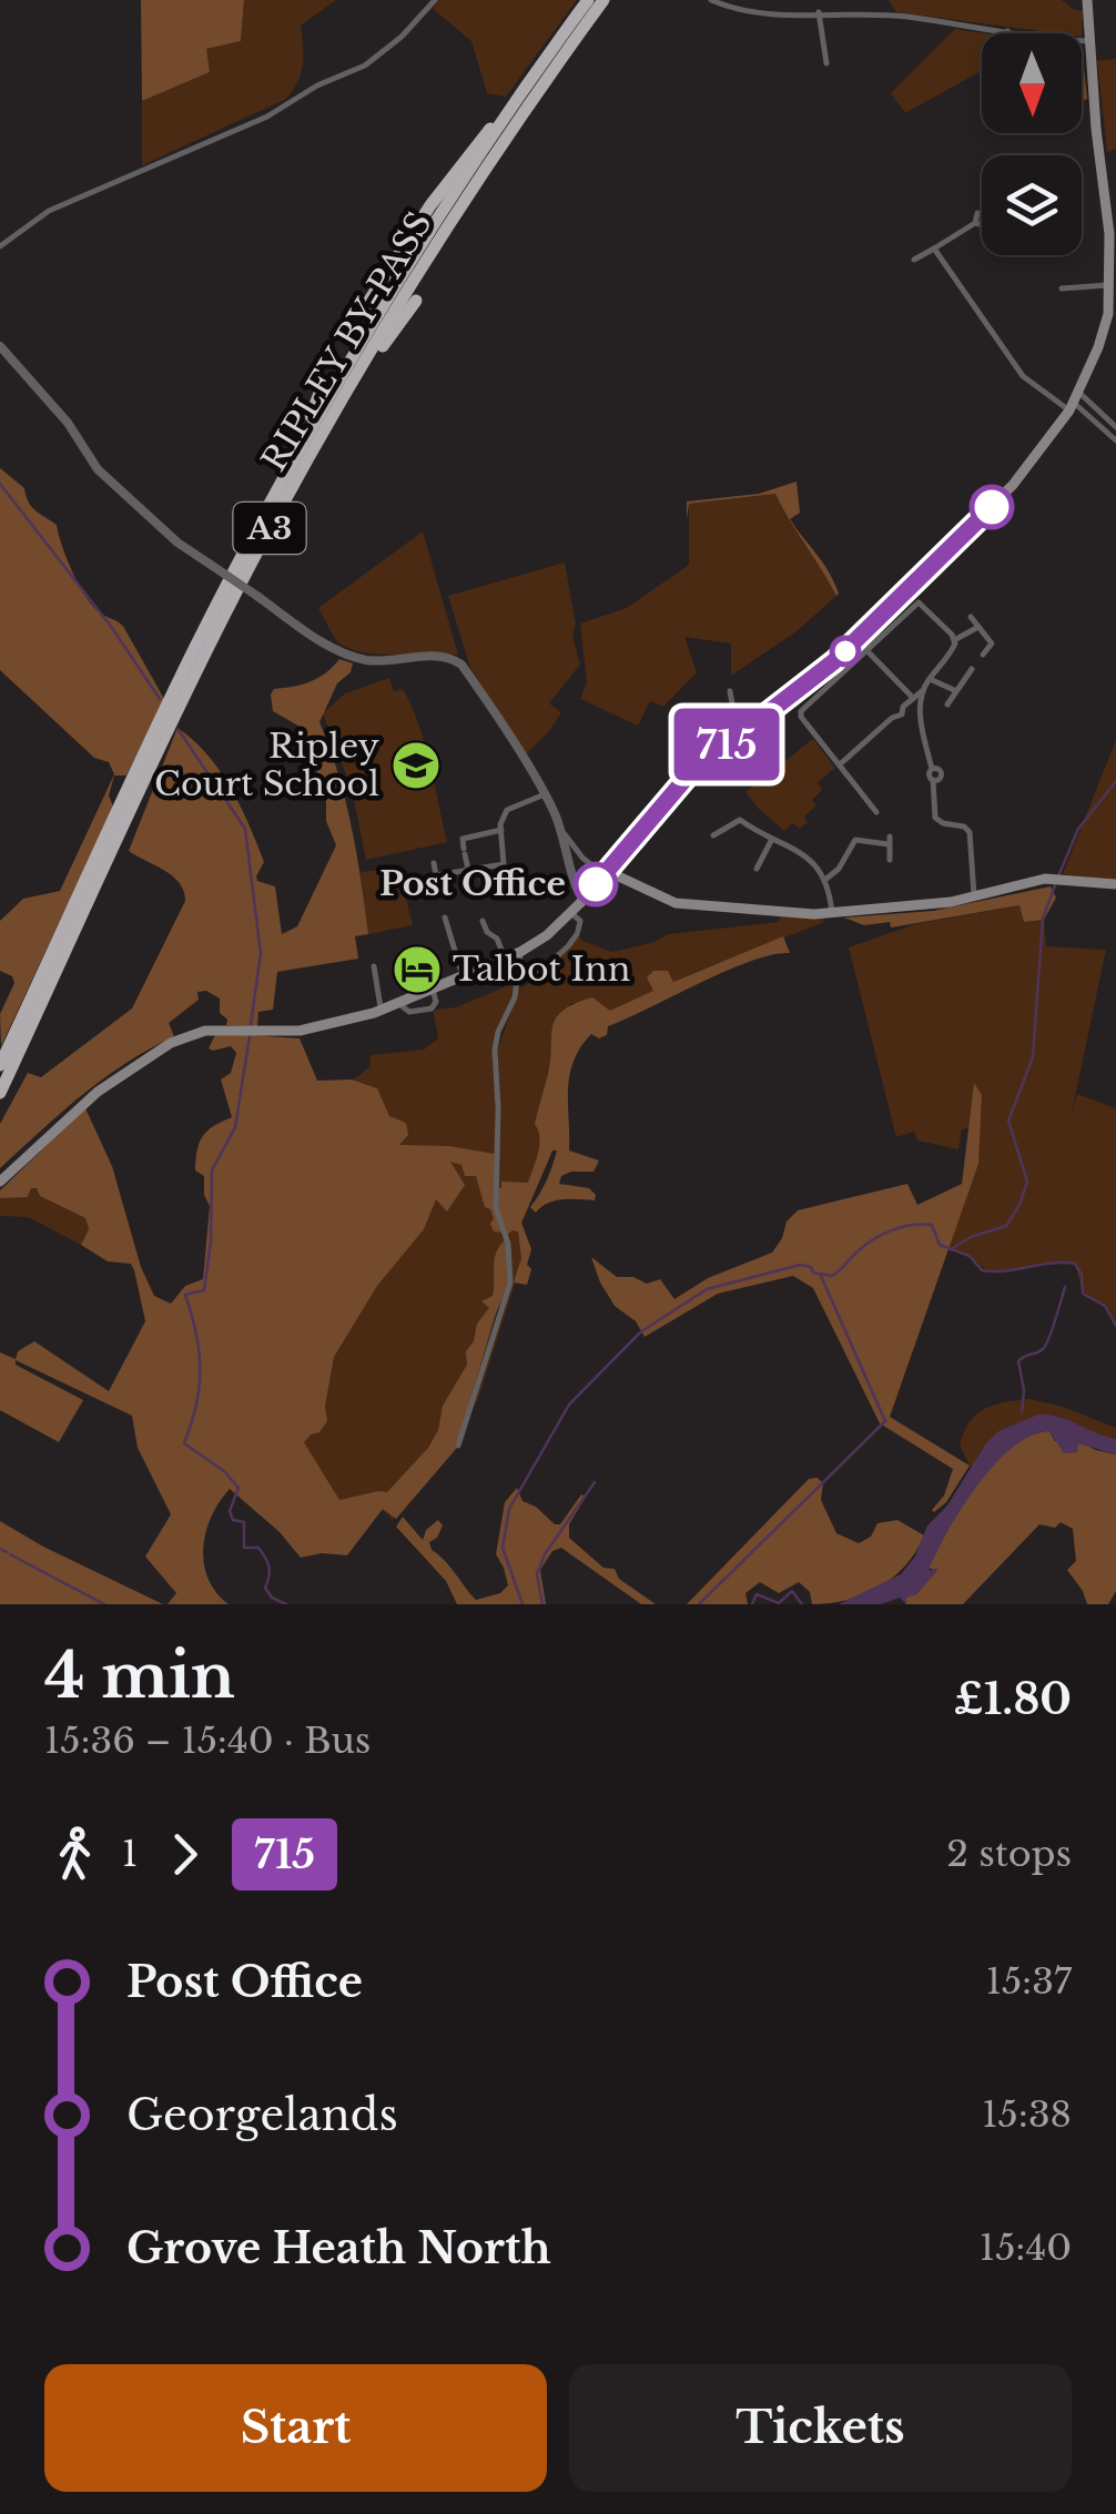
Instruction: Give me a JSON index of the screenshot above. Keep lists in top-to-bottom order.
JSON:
{
  "streets": {
    "highway": ["RIPLEY BY-PASS", "A3"]
  },
  "places": {
    "school or university": ["Ripley Court School"],
    "other": ["Post Office"],
    "hotel": ["Talbot Inn"]
  },
  "lines": ["bus line 715"],
  "north": "bottom",
  "page": {
    "on_map": "715",
    "heading": ["4 min", "15:36 – 15:40 · Bus", "£1.80"],
    "legs": ["1", "715", "2 stops"],
    "list": [
      {
        "name": "Post Office",
        "value": "15:37"
      },
      {
        "name": "Georgelands",
        "value": "15:38"
      },
      {
        "name": "Grove Heath North",
        "value": "15:40"
      }
    ],
    "buttons": ["Start", "Tickets"]
  }
}
